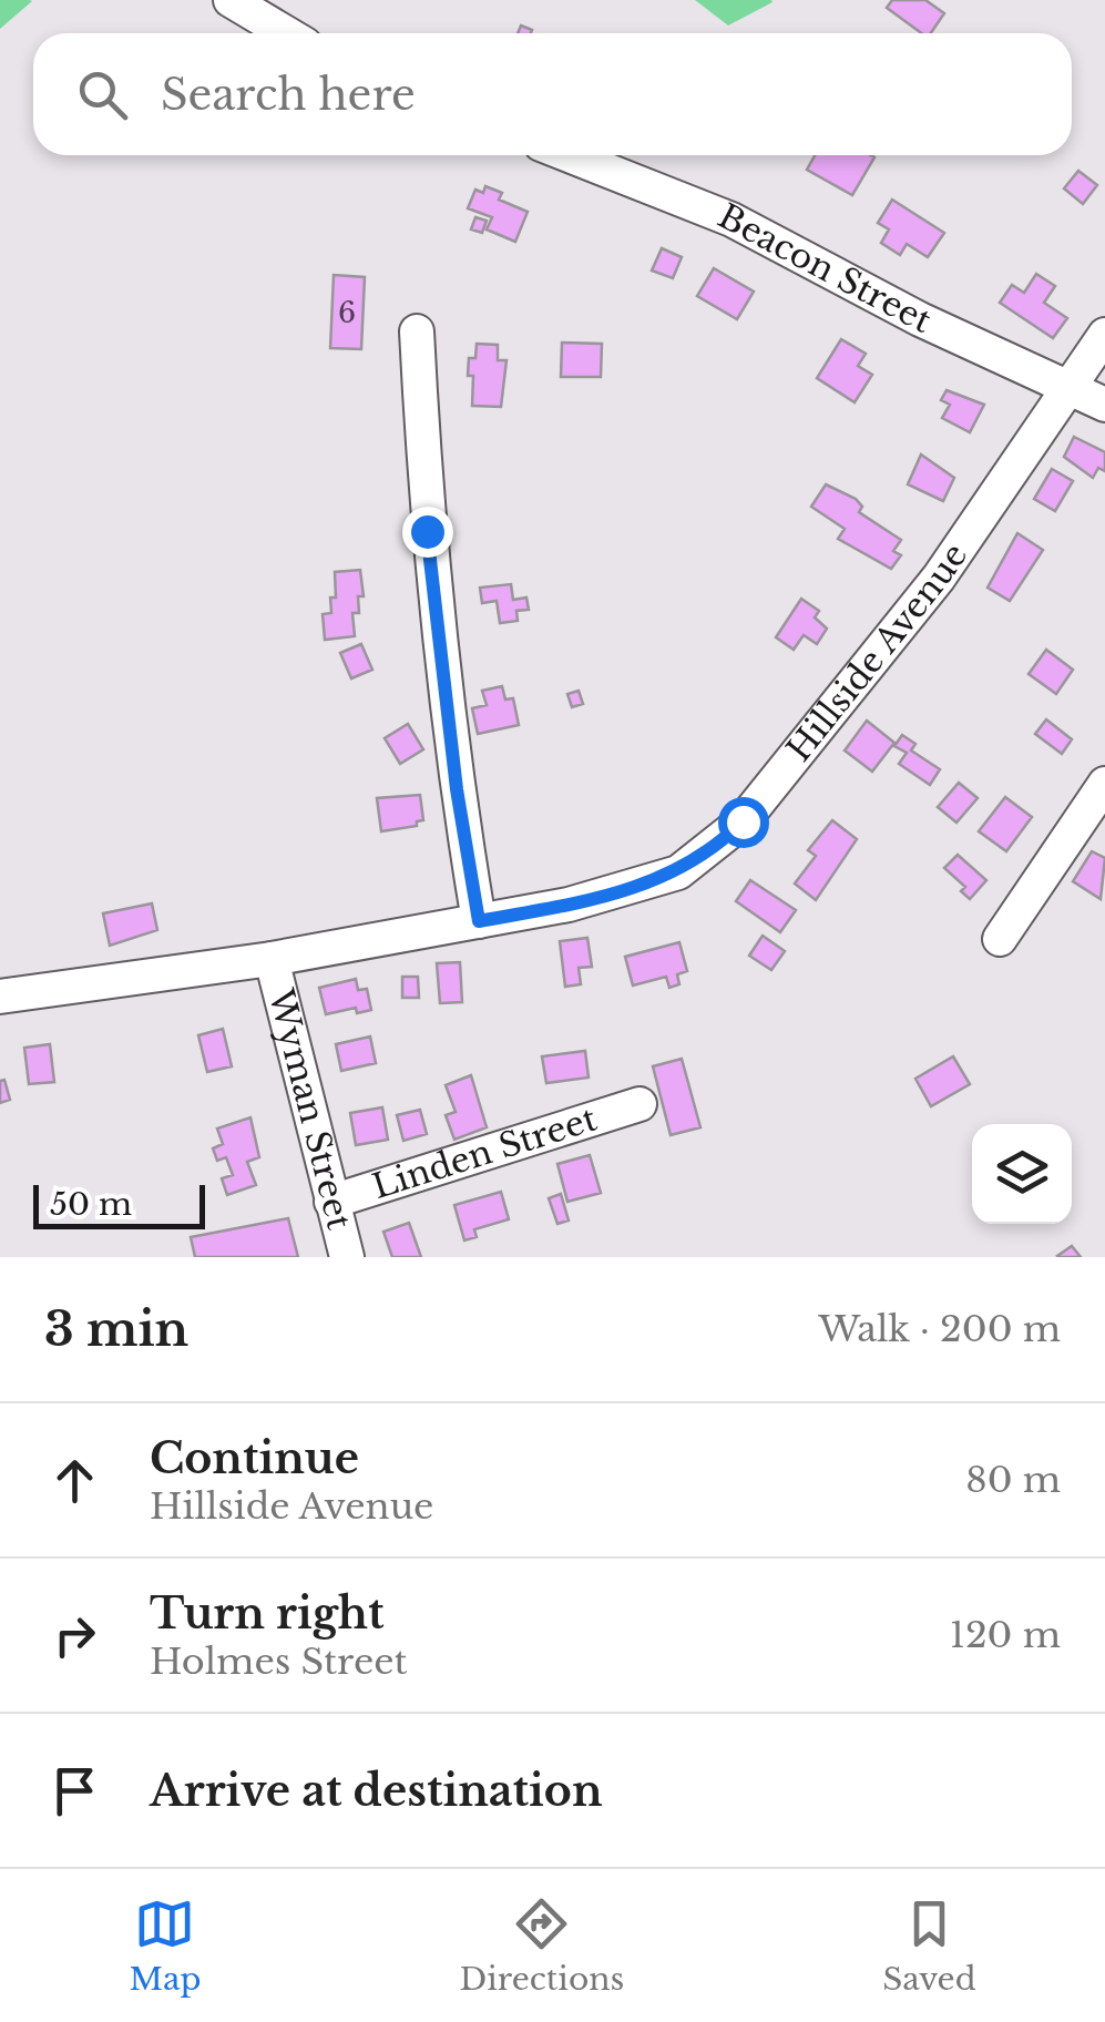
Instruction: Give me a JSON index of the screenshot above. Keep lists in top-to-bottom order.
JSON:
{
  "streets": {
    "street": [
      "Beacon Street",
      "Hillside Avenue",
      "Wyman Street",
      "Linden Street"
    ]
  },
  "crossings": [
    ["Beacon Street", "Hillside Avenue"],
    ["Hillside Avenue", "Wyman Street"],
    ["Wyman Street", "Linden Street"]
  ],
  "house_numbers": ["6"],
  "scale_bar": "50 m",
  "page": {
    "search": "Search here",
    "scale": "50 m",
    "heading": ["3 min", "Walk · 200 m"],
    "list": [
      ["Continue", "Hillside Avenue", "80 m"],
      ["Turn right", "Holmes Street", "120 m"],
      "Arrive at destination"
    ],
    "nav": ["Map", "Directions", "Saved"]
  }
}
